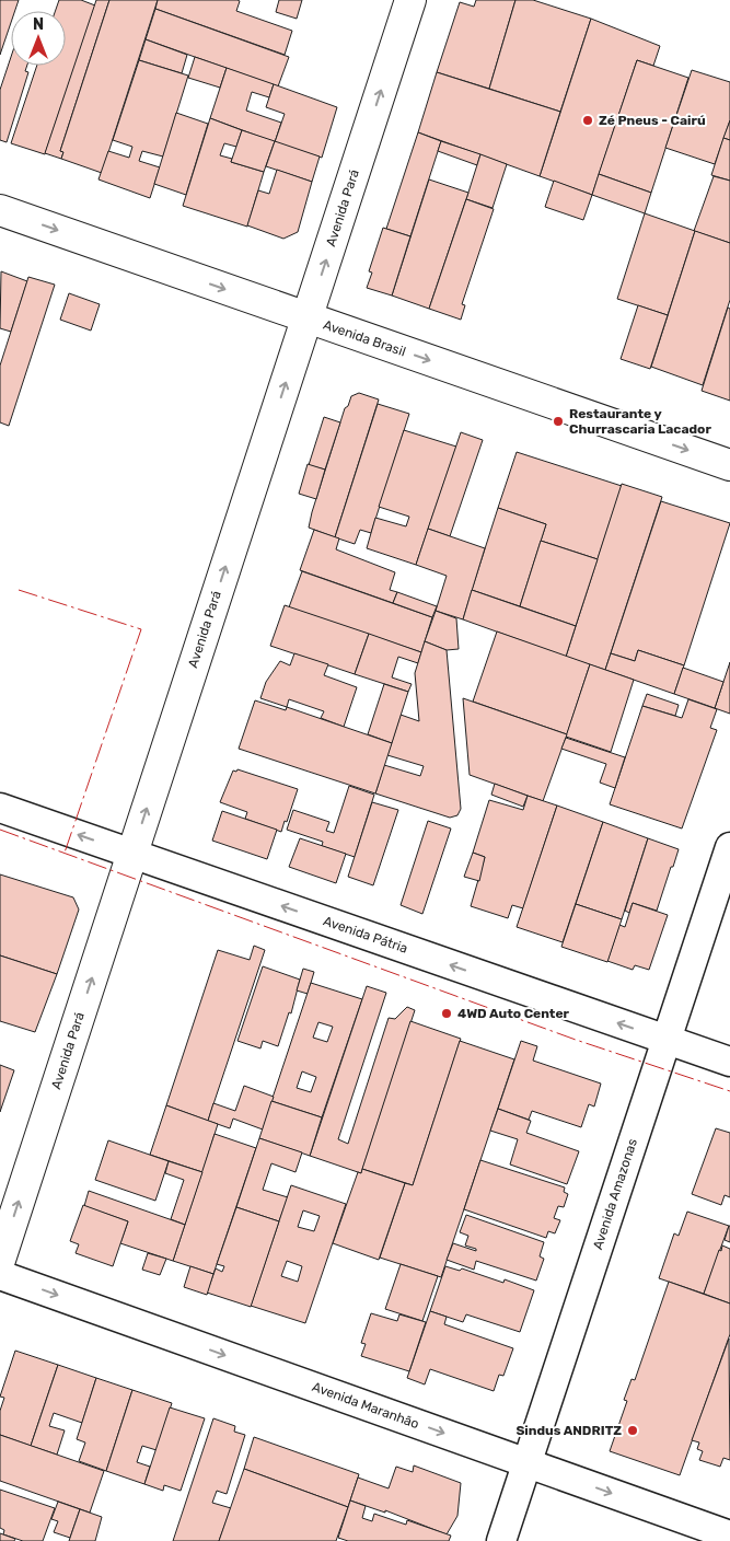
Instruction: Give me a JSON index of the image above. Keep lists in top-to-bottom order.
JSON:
{
  "streets": {
    "street": [
      "Avenida Pará",
      "Avenida Brasil",
      "Avenida Pátria",
      "Avenida Amazonas",
      "Avenida Maranhão"
    ]
  },
  "crossings": [
    ["Avenida Pará", "Avenida Brasil"],
    ["Avenida Pará", "Avenida Pátria"],
    ["Avenida Pátria", "Avenida Amazonas"],
    ["Avenida Amazonas", "Avenida Maranhão"]
  ],
  "one_way": [
    "Avenida Pará",
    "Avenida Brasil",
    "Avenida Pátria",
    "Avenida Maranhão"
  ],
  "places": [
    "Zé Pneus - Cairú",
    "Restaurante y Churrascaria Lacador",
    "4WD Auto Center",
    "Sindus ANDRITZ"
  ],
  "north": "top"
}
